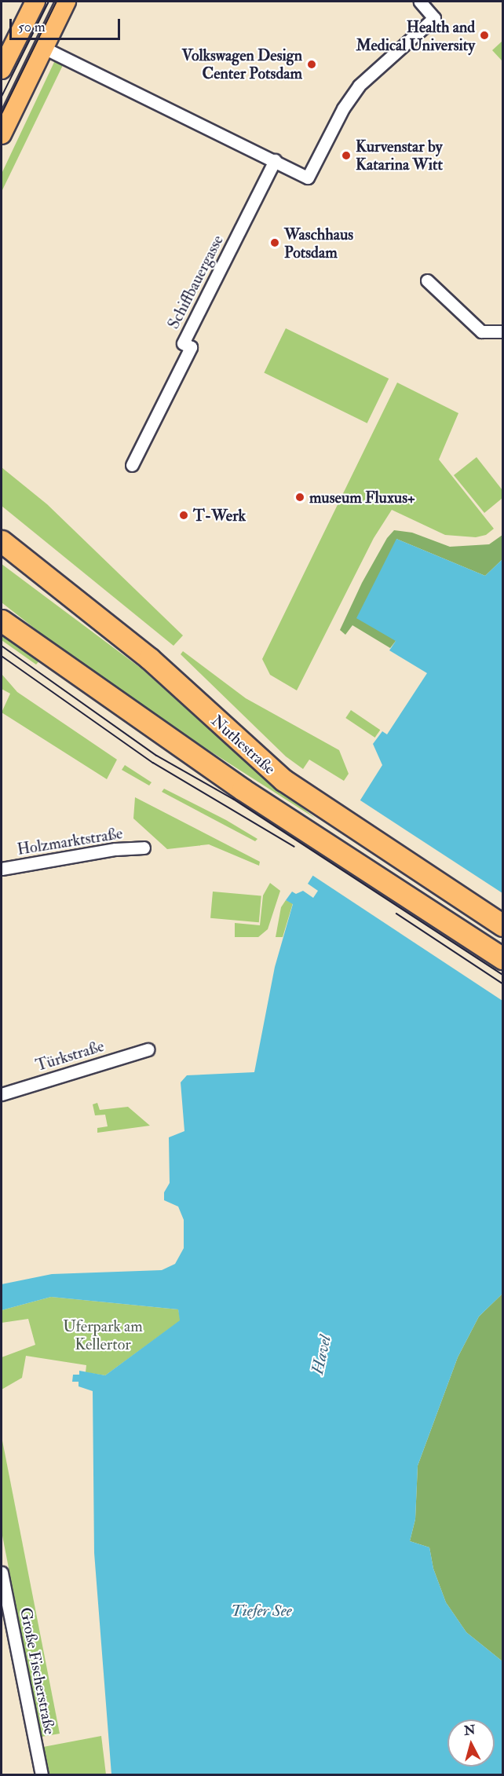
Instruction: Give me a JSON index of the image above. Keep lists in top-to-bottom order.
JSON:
{
  "streets": {
    "highway": ["Nuthestraße"],
    "street": [
      "Schiffbauergasse",
      "Holzmarktstraße",
      "Türkstraße",
      "Große Fischerstraße"
    ]
  },
  "water": ["Havel", "Tiefer See"],
  "parks": ["Uferpark am Kellertor"],
  "places": [
    "Health and Medical University",
    "Volkswagen Design Center Potsdam",
    "Kurvenstar by Katarina Witt",
    "Waschhaus Potsdam",
    "museum Fluxus+",
    "T-Werk"
  ],
  "scale_bar": "50 m",
  "north": "top"
}
